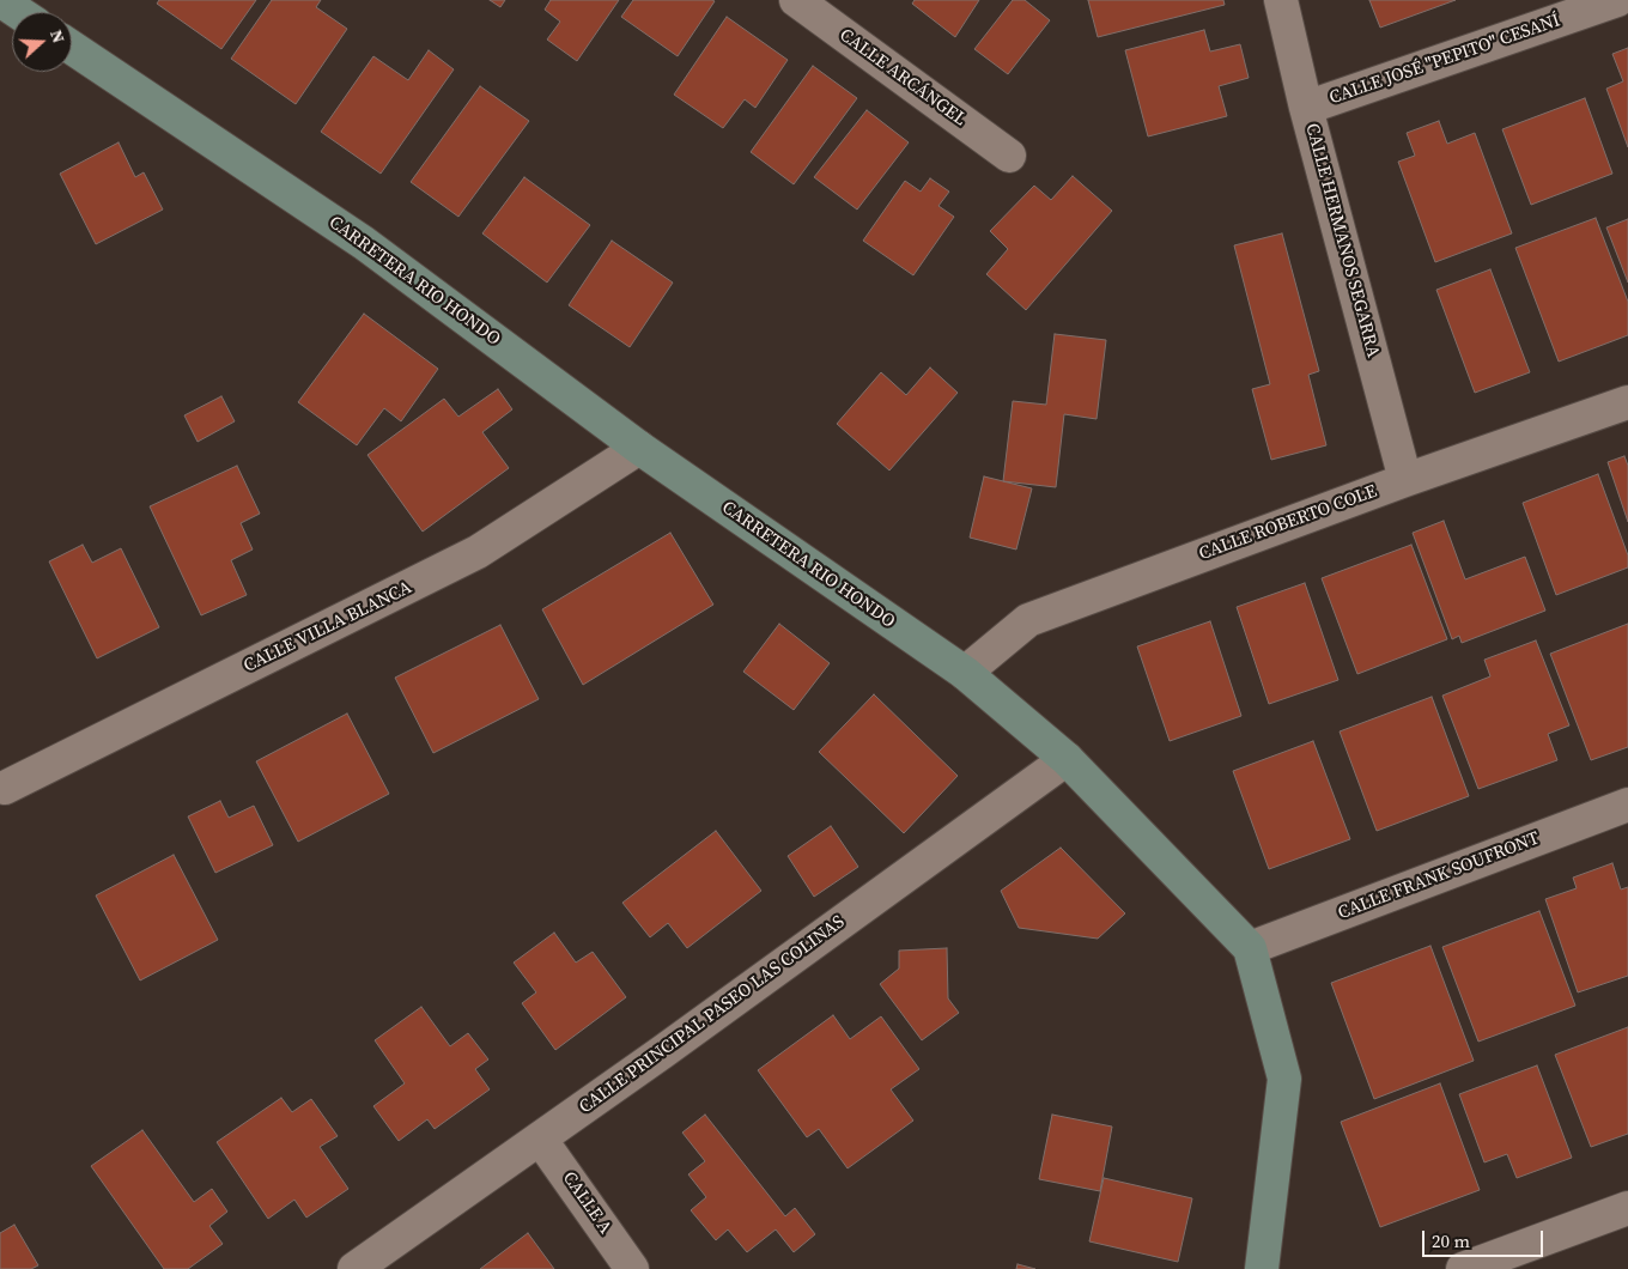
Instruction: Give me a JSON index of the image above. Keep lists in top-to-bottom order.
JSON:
{
  "streets": {
    "street": [
      "CALLE JOSÉ \"PEPITO\" CESANÍ",
      "CALLE ARCÁNGEL",
      "CALLE HERMANOS SEGARRA",
      "CARRETERA RIO HONDO",
      "CALLE ROBERTO COLE",
      "CALLE VILLA BLANCA",
      "CALLE FRANK SOUFRONT",
      "CALLE PRINCIPAL PASEO LAS COLINAS",
      "CALLE A"
    ]
  },
  "crossings": [
    ["CALLE JOSÉ \"PEPITO\" CESANÍ", "CALLE HERMANOS SEGARRA"],
    ["CALLE HERMANOS SEGARRA", "CALLE ROBERTO COLE"],
    ["CARRETERA RIO HONDO", "CALLE ROBERTO COLE"],
    ["CARRETERA RIO HONDO", "CALLE VILLA BLANCA"],
    ["CARRETERA RIO HONDO", "CALLE FRANK SOUFRONT"],
    ["CARRETERA RIO HONDO", "CALLE PRINCIPAL PASEO LAS COLINAS"],
    ["CALLE PRINCIPAL PASEO LAS COLINAS", "CALLE A"]
  ],
  "scale_bar": "20 m",
  "north": "right"
}
